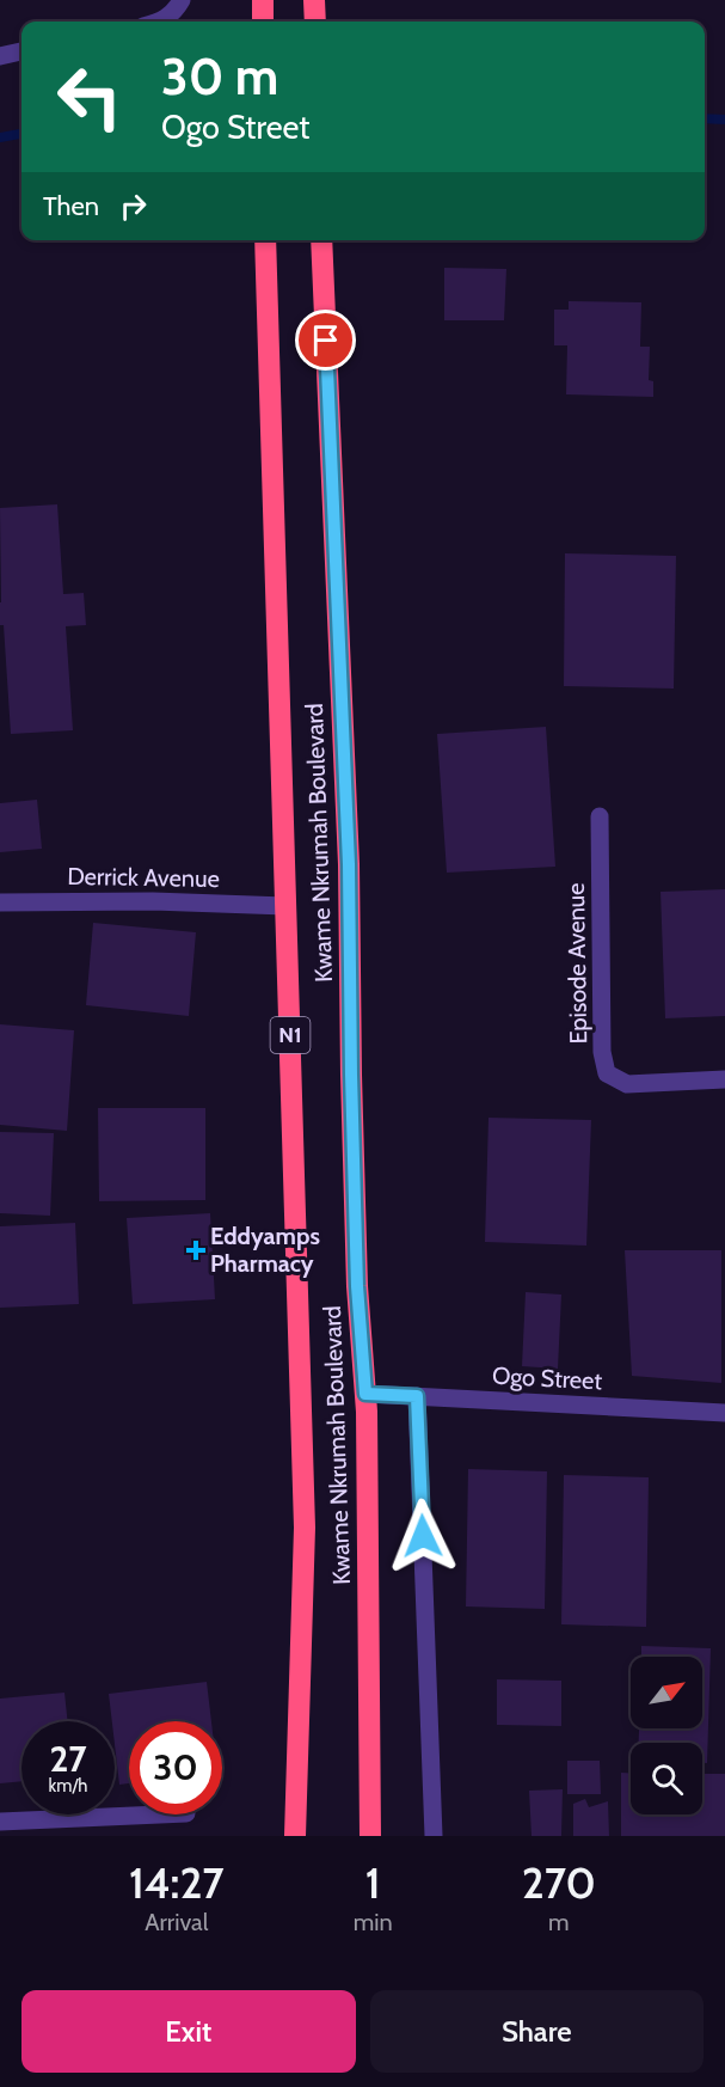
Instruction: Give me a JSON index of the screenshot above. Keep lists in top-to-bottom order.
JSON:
{
  "streets": {
    "highway": ["Kwame Nkrumah Boulevard", "N1"],
    "street": ["Derrick Avenue", "Episode Avenue", "Ogo Street"]
  },
  "crossings": [
    ["Kwame Nkrumah Boulevard", "Derrick Avenue"],
    ["Kwame Nkrumah Boulevard", "Ogo Street"]
  ],
  "places": {
    "health": ["Eddyamps Pharmacy"]
  },
  "north": "top right",
  "page": {
    "turn": ["30 m", "Ogo Street"],
    "then": "Then",
    "speed": "27 km/h",
    "limit": "30",
    "eta": [
      "14:27",
      "Arrival",
      "1",
      "min",
      "270",
      "m"
    ],
    "buttons": ["Exit", "Share"]
  }
}
